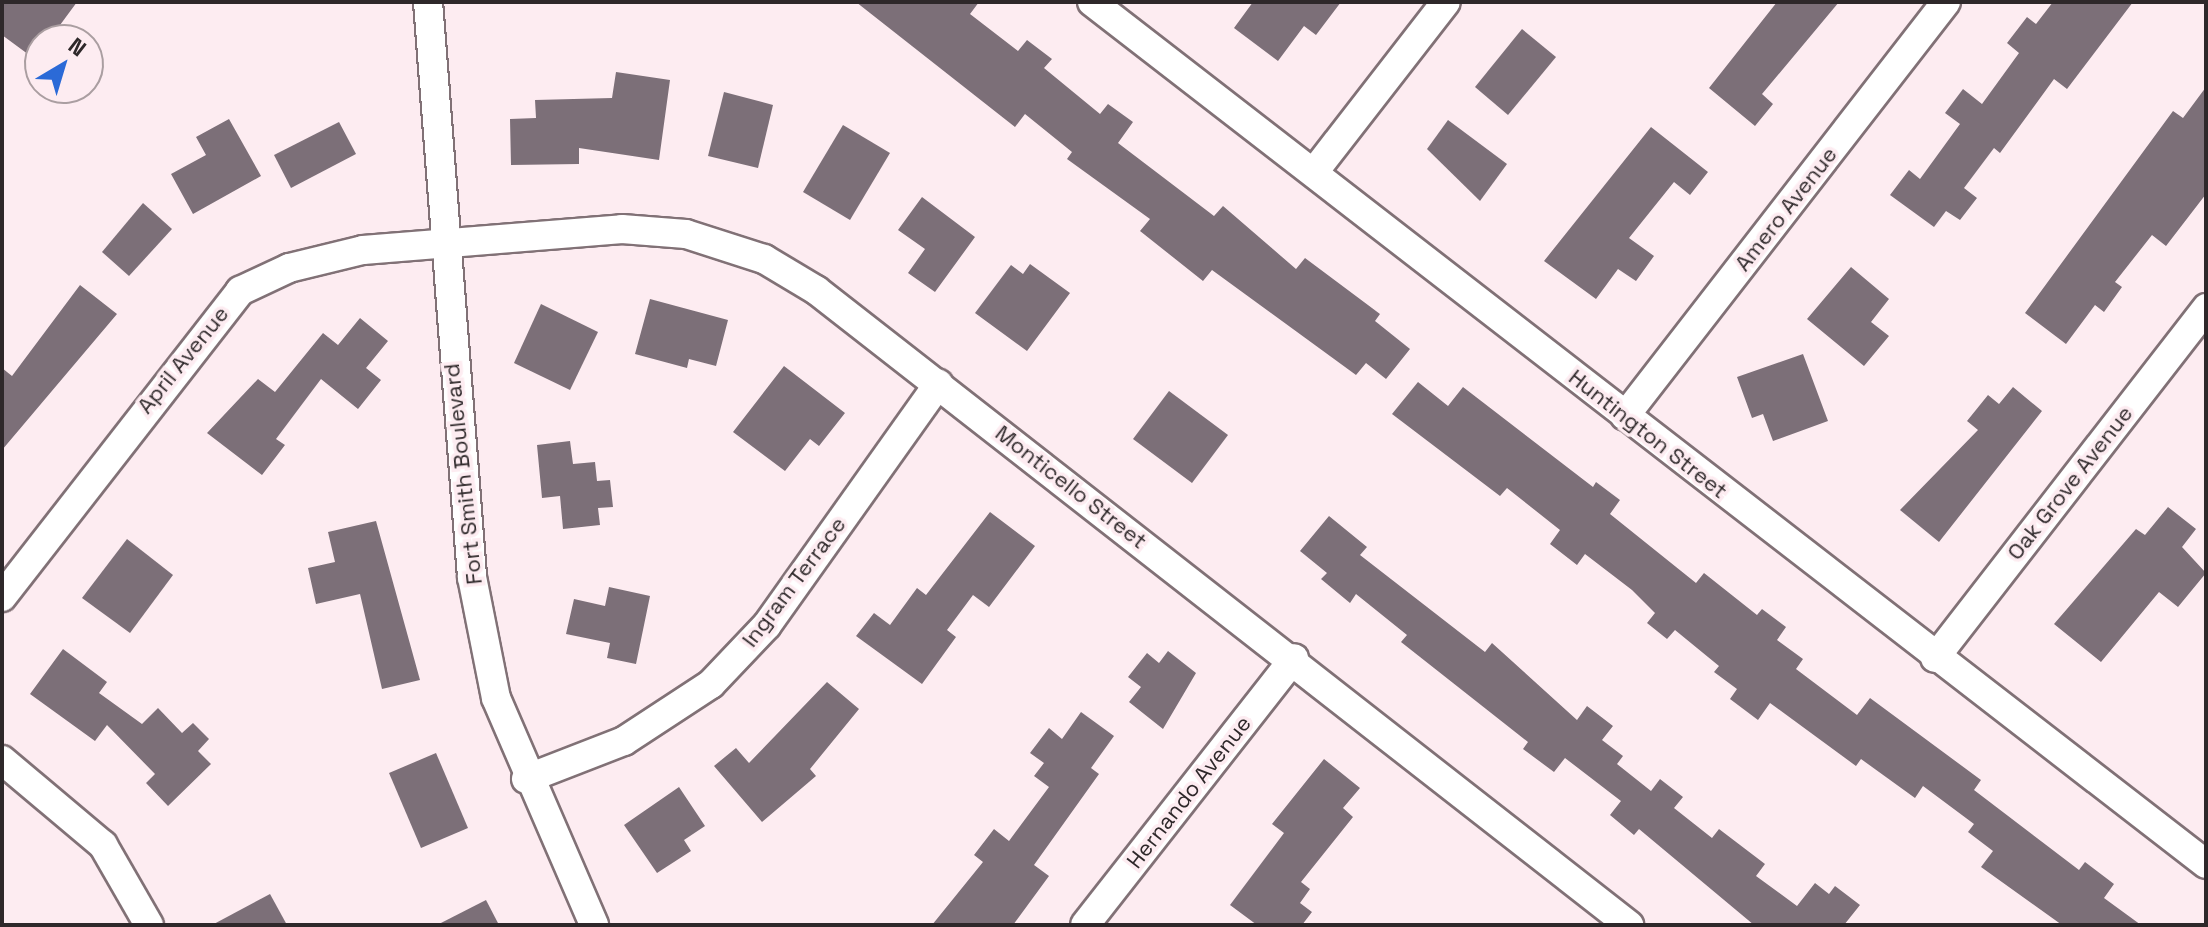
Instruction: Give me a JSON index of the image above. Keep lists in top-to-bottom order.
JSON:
{
  "streets": {
    "street": [
      "Amero Avenue",
      "April Avenue",
      "Huntington Street",
      "Fort Smith Boulevard",
      "Oak Grove Avenue",
      "Monticello Street",
      "Ingram Terrace",
      "Hernando Avenue"
    ]
  },
  "crossings": [
    ["Amero Avenue", "Huntington Street"],
    ["April Avenue", "Fort Smith Boulevard"],
    ["April Avenue", "Monticello Street"],
    ["Huntington Street", "Oak Grove Avenue"],
    ["Fort Smith Boulevard", "Monticello Street"],
    ["Fort Smith Boulevard", "Ingram Terrace"],
    ["Monticello Street", "Ingram Terrace"],
    ["Monticello Street", "Hernando Avenue"]
  ],
  "north": "top right"
}
